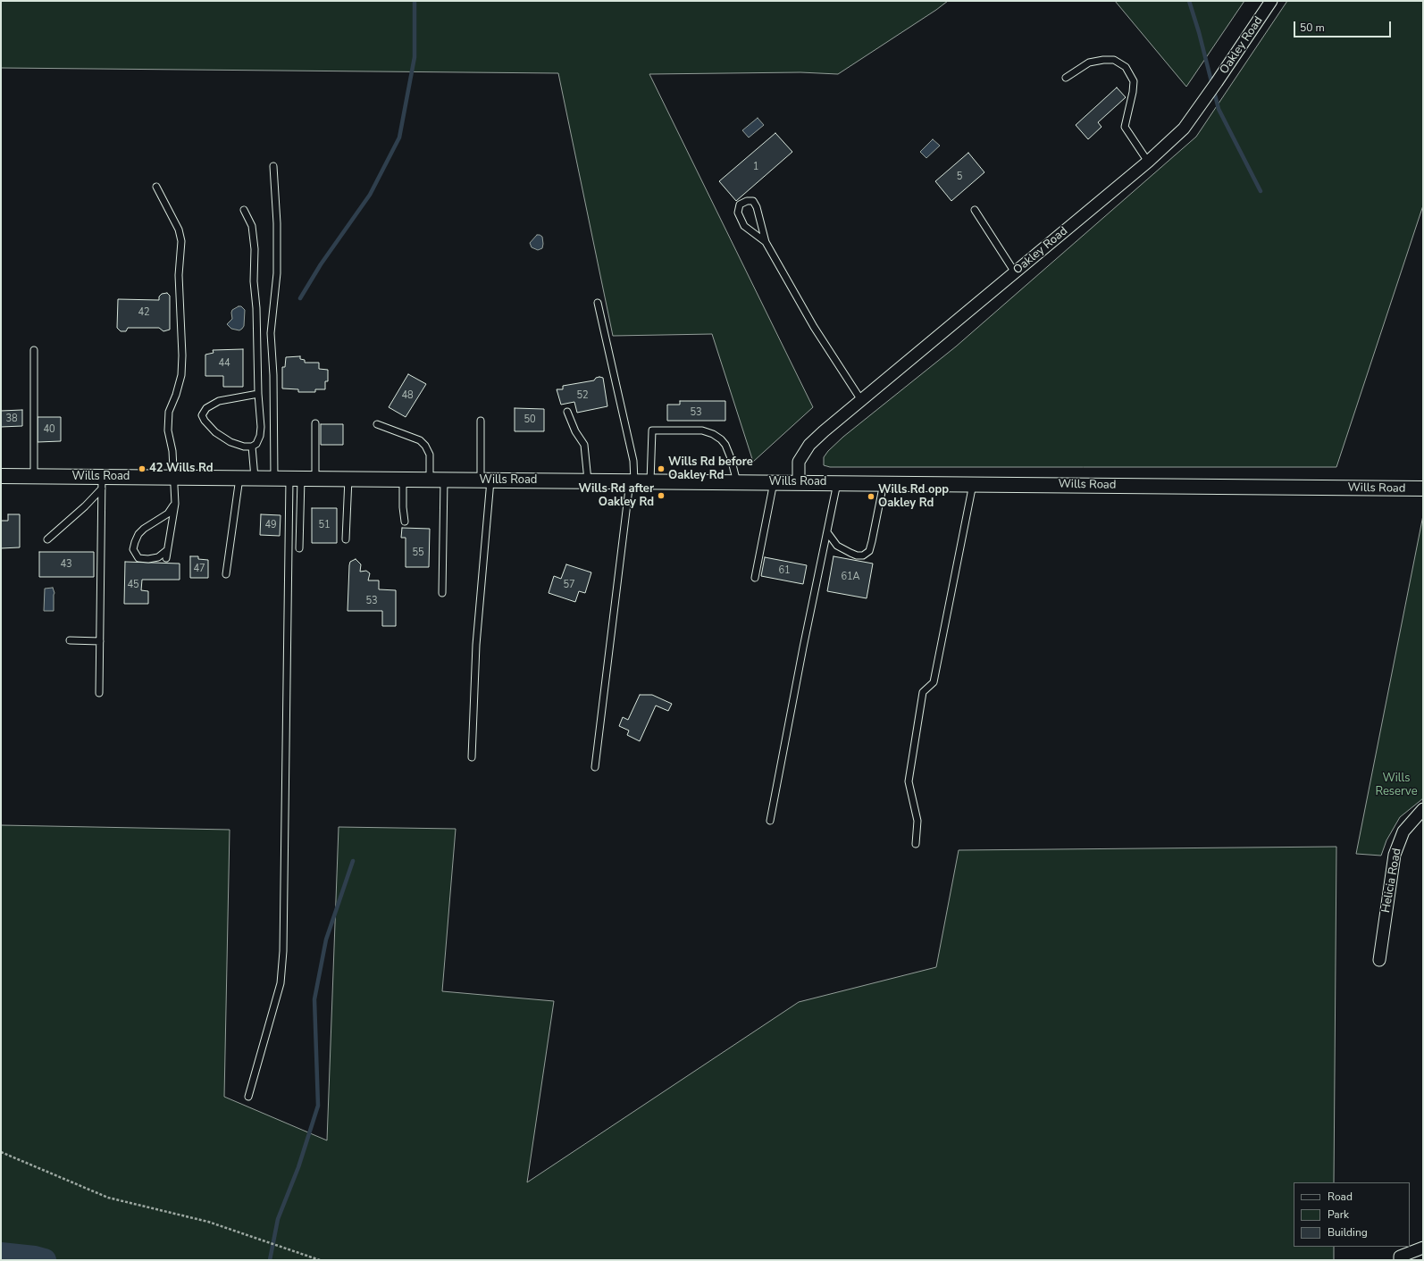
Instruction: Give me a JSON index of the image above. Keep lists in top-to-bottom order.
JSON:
{
  "streets": {
    "street": ["Oakley Road", "Wills Road", "Helicia Road"]
  },
  "crossings": [
    ["Oakley Road", "Wills Road"]
  ],
  "parks": ["Wills Reserve"],
  "places": [
    "42 Wills Rd",
    "Wills Rd before Oakley Rd",
    "Wills Rd after Oakley Rd",
    "Wills Rd opp Oakley Rd"
  ],
  "house_numbers": [
    "1",
    "5",
    "42",
    "44",
    "48",
    "52",
    "53",
    "38",
    "50",
    "40",
    "49",
    "51",
    "55",
    "43",
    "47",
    "61",
    "61A",
    "45",
    "57",
    "53"
  ],
  "legend": ["Road", "Park", "Building"],
  "scale_bar": "50 m"
}
